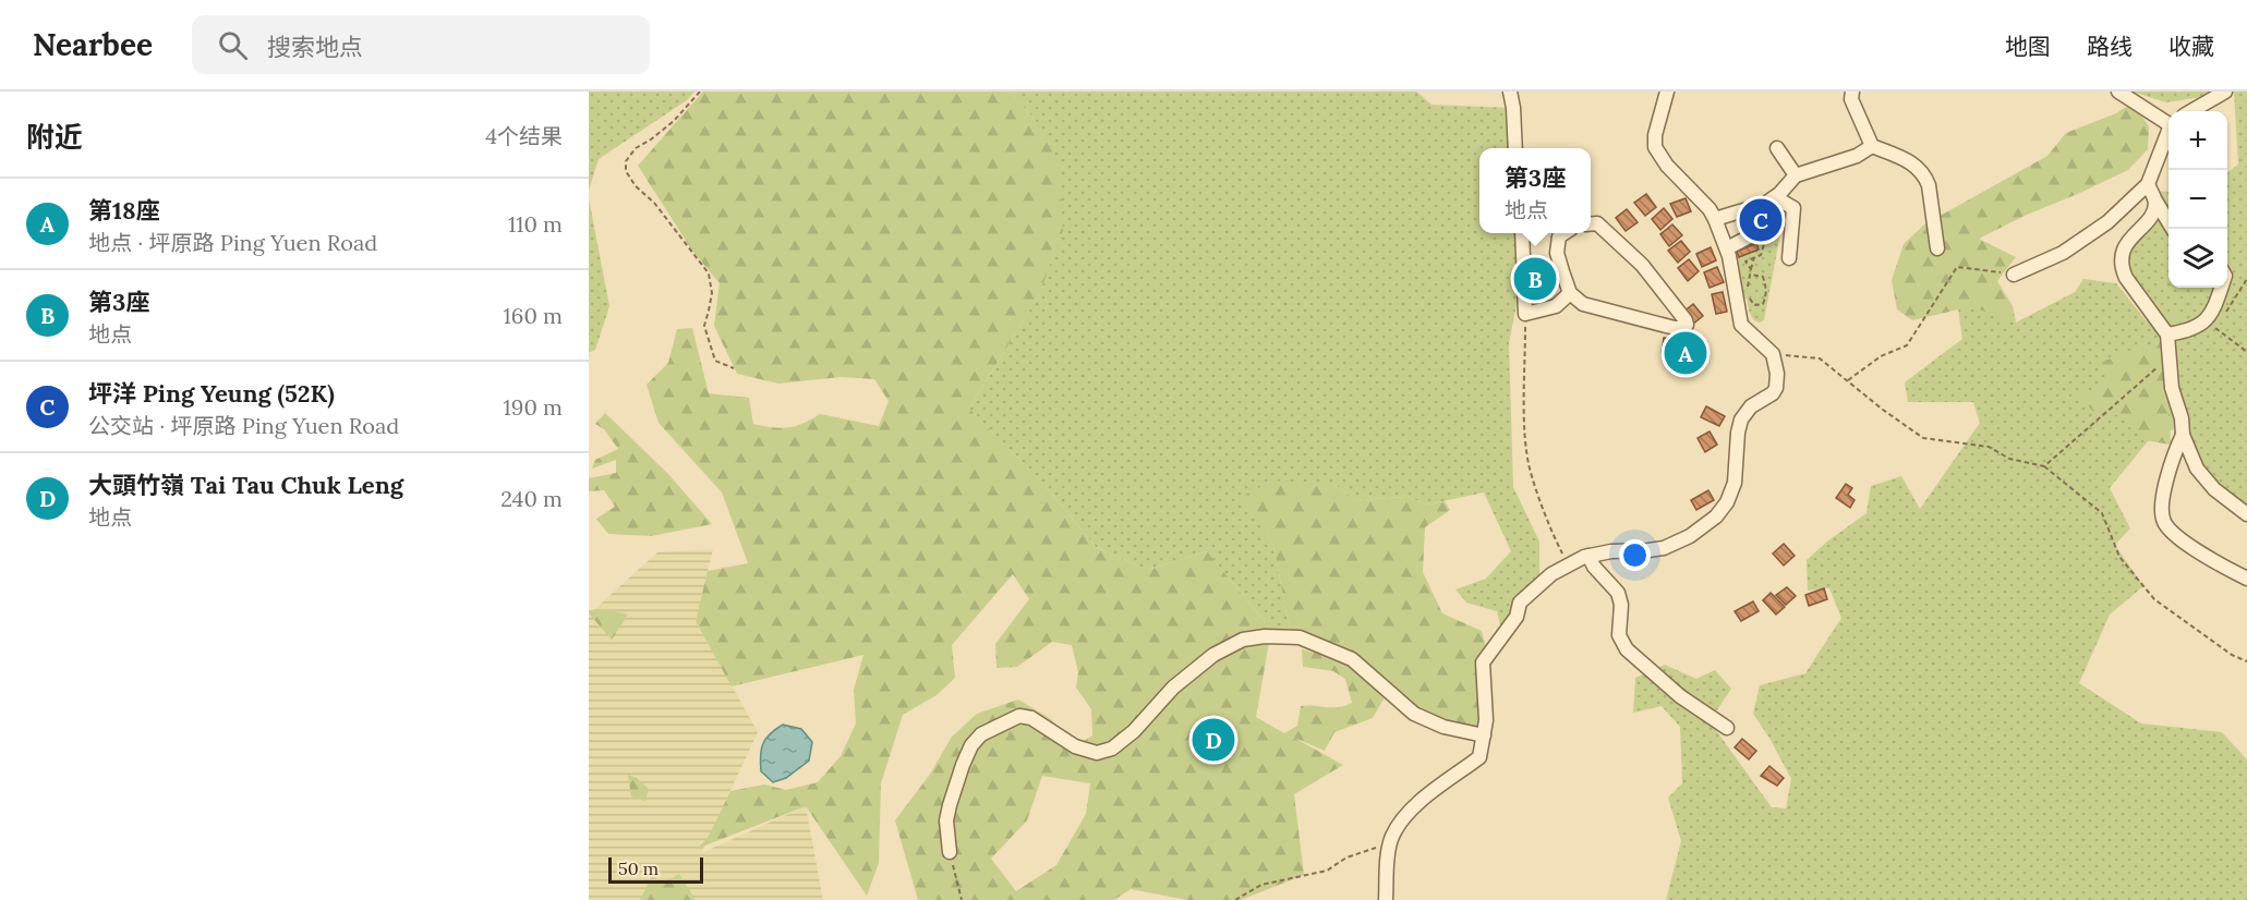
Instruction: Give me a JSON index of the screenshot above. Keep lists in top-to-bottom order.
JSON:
{
  "scale_bar": "50 m",
  "page": {
    "header": "Nearbee",
    "search": "搜索地点",
    "nav": ["地图", "路线", "收藏"],
    "heading": ["附近", "4个结果"],
    "map_buttons": ["+", "−"],
    "popup": ["第3座", "地点"],
    "list": [
      {
        "mark": "A",
        "name": "第18座",
        "note": "地点 · 坪原路 Ping Yuen Road",
        "value": "110 m"
      },
      {
        "mark": "B",
        "name": "第3座",
        "note": "地点",
        "value": "160 m"
      },
      {
        "mark": "C",
        "name": "坪洋 Ping Yeung (52K)",
        "note": "公交站 · 坪原路 Ping Yuen Road",
        "value": "190 m"
      },
      {
        "mark": "D",
        "name": "大頭竹嶺 Tai Tau Chuk Leng",
        "note": "地点",
        "value": "240 m"
      }
    ],
    "pins": [
      "C",
      "B",
      "A",
      "D"
    ],
    "scale": "50 m"
  }
}
